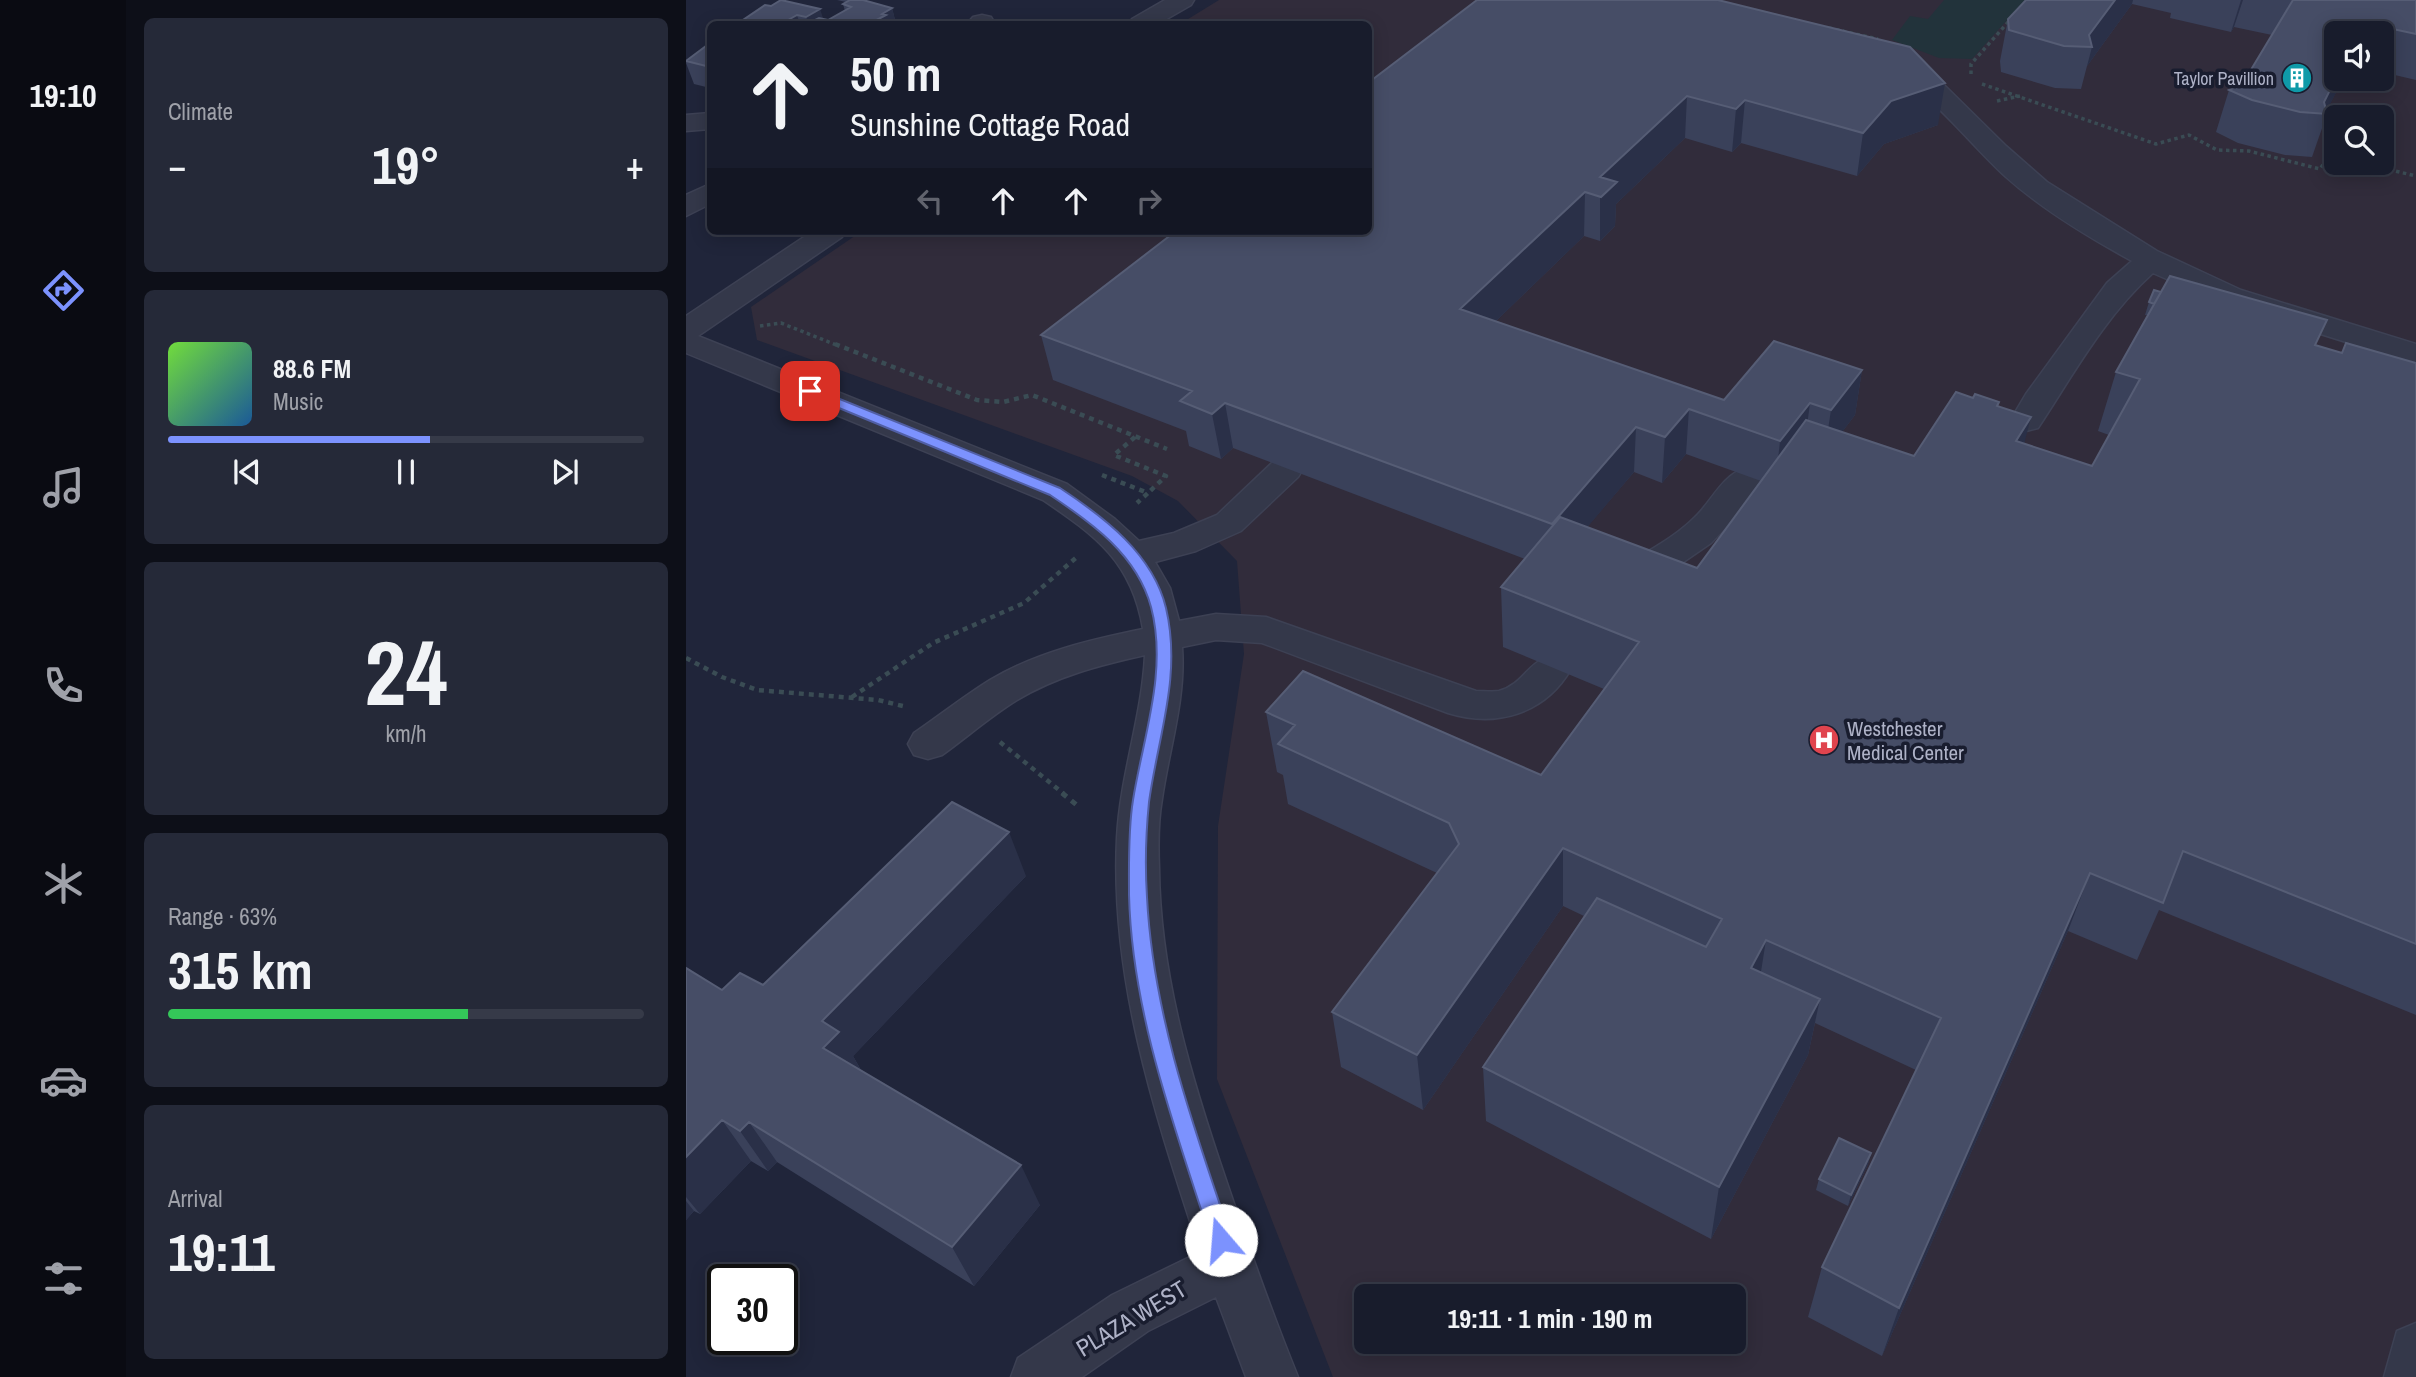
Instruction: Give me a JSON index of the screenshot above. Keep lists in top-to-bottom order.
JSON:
{
  "streets": {
    "street": ["PLAZA WEST"]
  },
  "places": {
    "building": ["Taylor Pavillion"],
    "hospital": ["Westchester Medical Center"]
  },
  "page": {
    "tabs": "19:10",
    "tile": [
      "Climate",
      ["24", "km/h"],
      ["Range · 63%", "315 km"],
      ["Arrival", "19:11"]
    ],
    "turn": ["50 m", "Sunshine Cottage Road"],
    "heat": ["−", "19°", "+"],
    "song": ["88.6 FM", "Music"],
    "limit": "30",
    "trip": "19:11 · 1 min · 190 m"
  }
}
